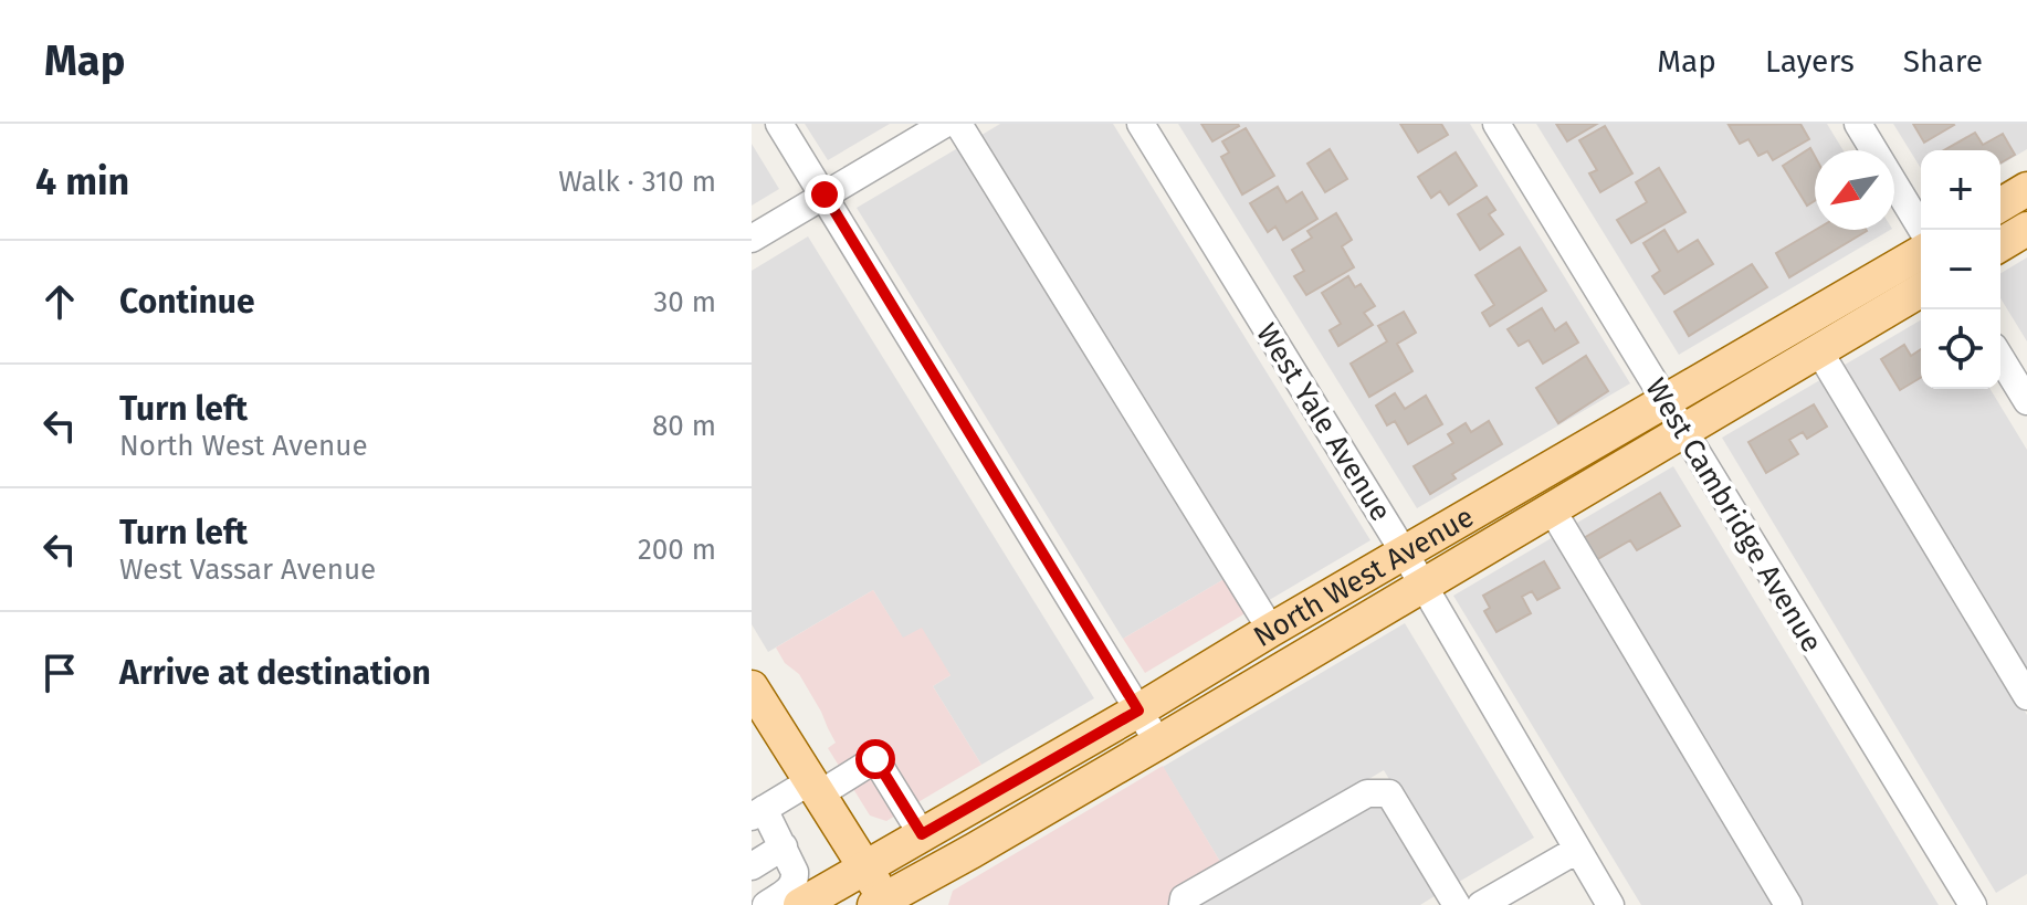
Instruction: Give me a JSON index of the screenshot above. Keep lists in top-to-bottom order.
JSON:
{
  "streets": {
    "main road": ["North West Avenue"],
    "street": ["West Yale Avenue", "West Cambridge Avenue"]
  },
  "crossings": [
    ["West Yale Avenue", "North West Avenue"],
    ["West Cambridge Avenue", "North West Avenue"]
  ],
  "north": "bottom left",
  "page": {
    "header": "Map",
    "nav": ["Map", "Layers", "Share"],
    "heading": ["4 min", "Walk · 310 m"],
    "map_buttons": ["+", "−"],
    "list": [
      ["Continue", "30 m"],
      ["Turn left", "North West Avenue", "80 m"],
      ["Turn left", "West Vassar Avenue", "200 m"],
      "Arrive at destination"
    ]
  }
}
